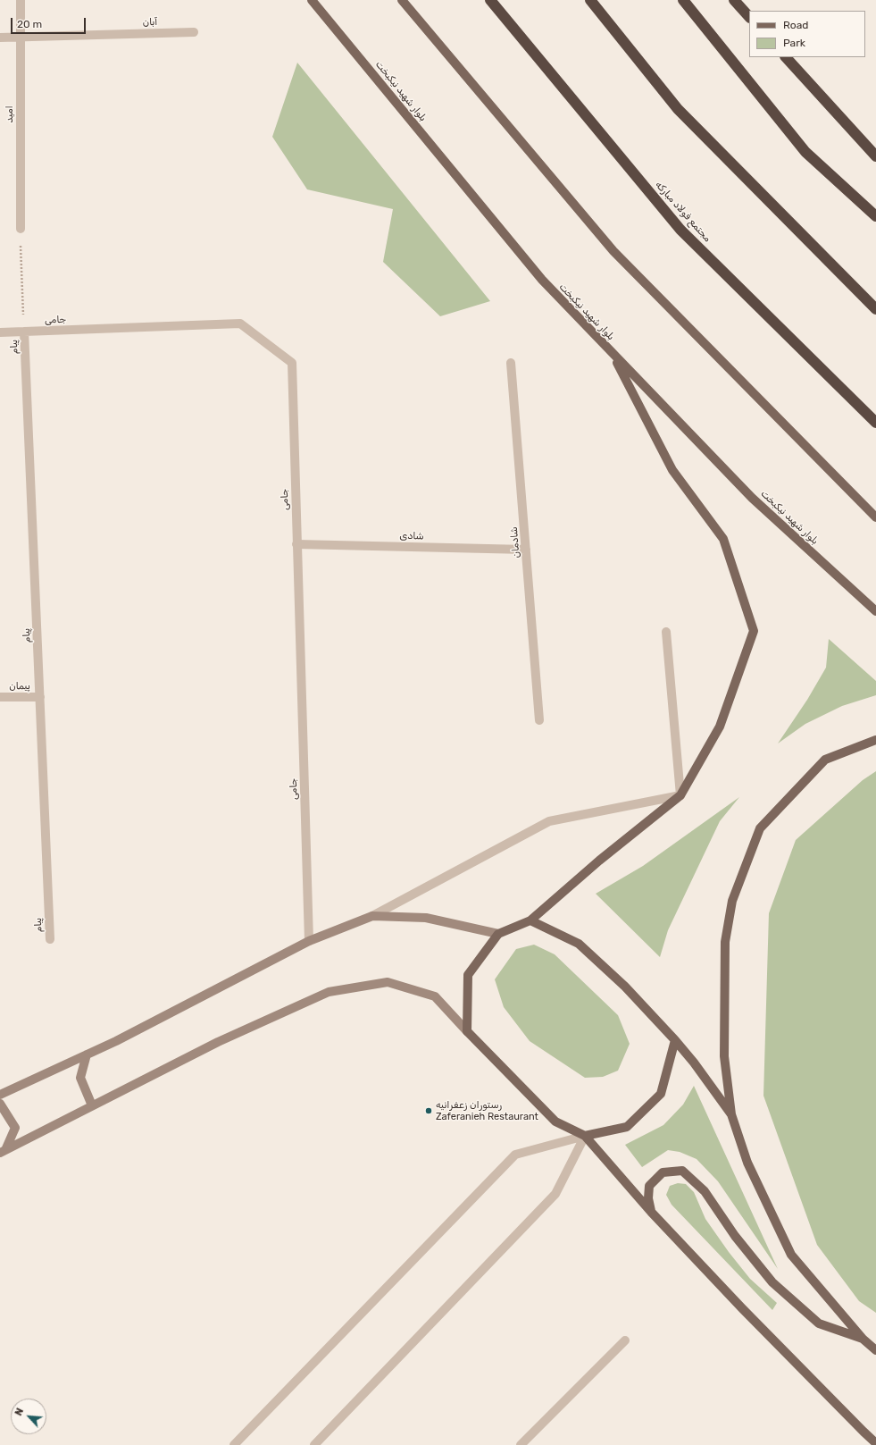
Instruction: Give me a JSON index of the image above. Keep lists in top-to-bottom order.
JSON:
{
  "streets": {
    "highway": ["مجتمع فولاد مبارکه"],
    "main road": ["بلوار شهید نیکبخت"],
    "street": [
      "آبان",
      "امید",
      "جامی",
      "پیام",
      "شادی",
      "شادمان",
      "پیمان"
    ]
  },
  "crossings": [
    ["آبان", "امید"],
    ["جامی", "پیام"],
    ["جامی", "شادی"],
    ["پیام", "پیمان"],
    ["شادی", "شادمان"]
  ],
  "places": ["رستوران زعفرانیه Zaferanieh Restaurant"],
  "legend": ["Road", "Park"],
  "scale_bar": "20 m",
  "north": "top left"
}
